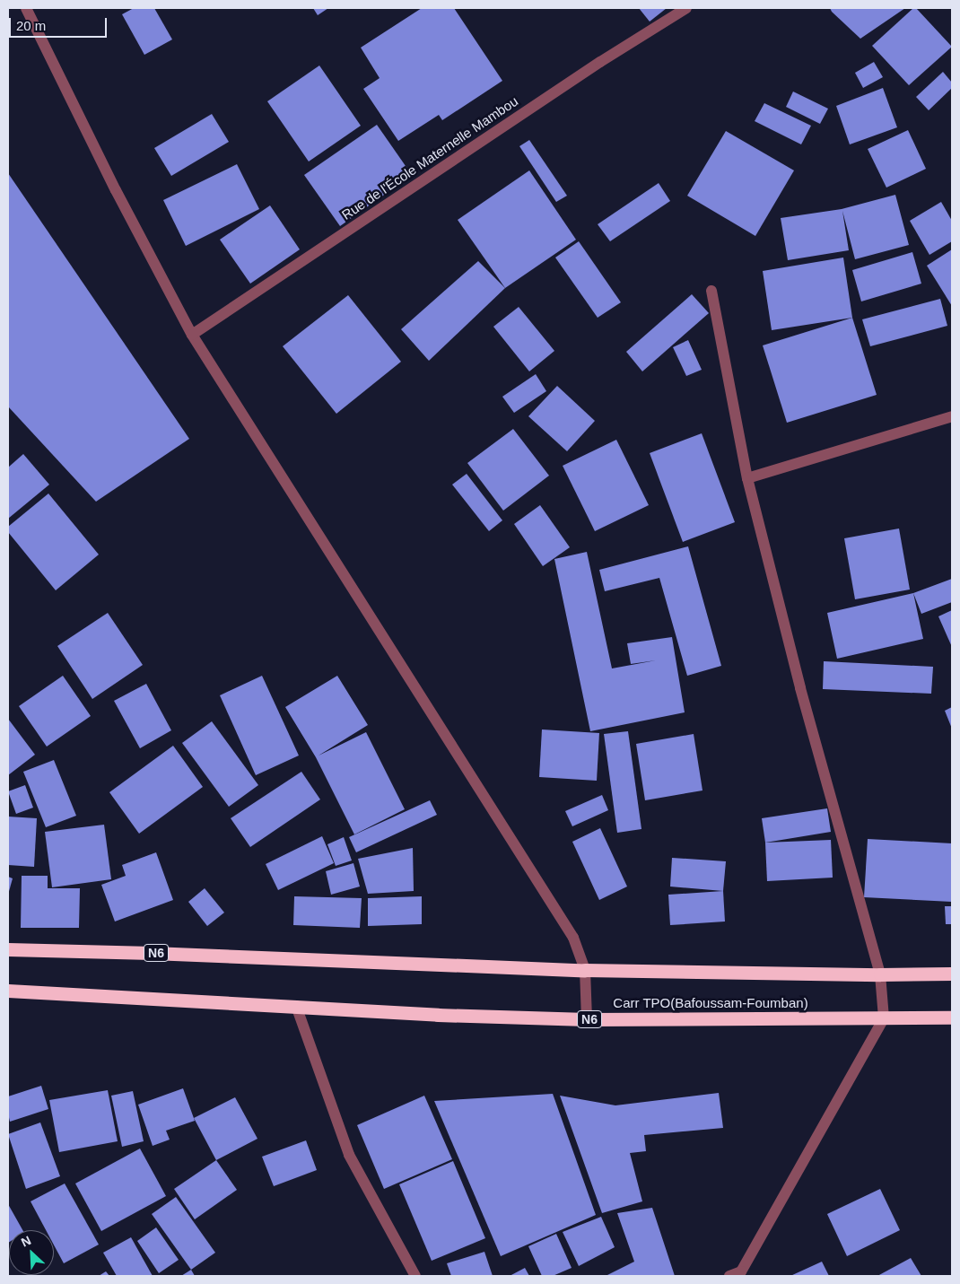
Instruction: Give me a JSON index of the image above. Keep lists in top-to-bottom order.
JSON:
{
  "streets": {
    "highway": ["N6", "Carr TPO(Bafoussam-Foumban)"],
    "street": ["Rue de l'École Maternelle Mambou"]
  },
  "crossings": [
    ["N6", "Carr TPO(Bafoussam-Foumban)"]
  ],
  "scale_bar": "20 m",
  "north": "top left"
}
